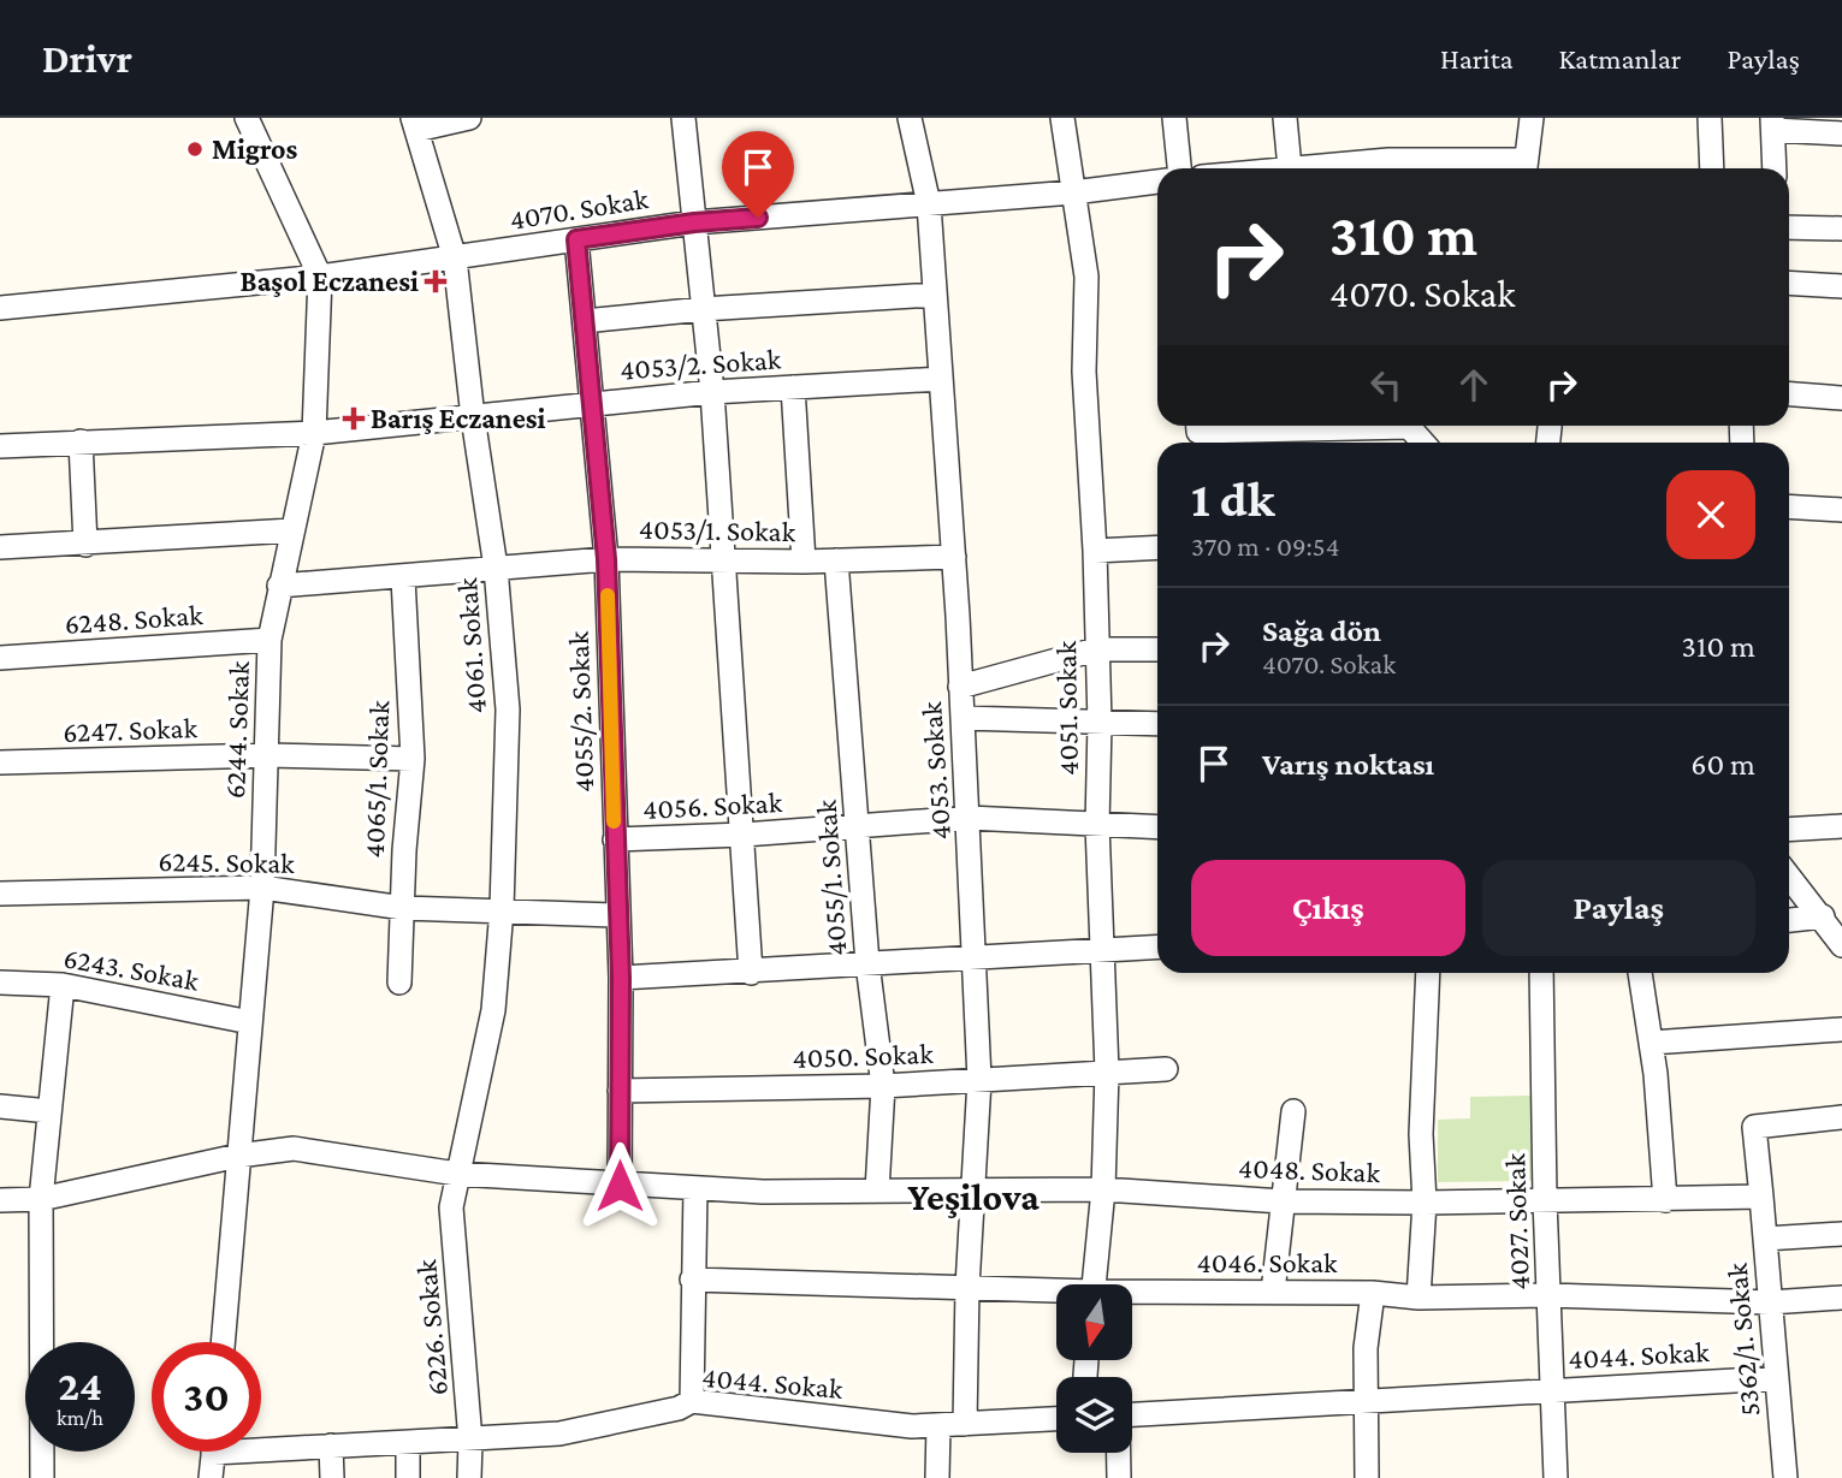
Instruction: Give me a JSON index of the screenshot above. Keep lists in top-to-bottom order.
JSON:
{
  "streets": {
    "street": [
      "4070. Sokak",
      "4053/2. Sokak",
      "4053/1. Sokak",
      "6248. Sokak",
      "4061. Sokak",
      "4051. Sokak",
      "4055/2. Sokak",
      "6247. Sokak",
      "6244. Sokak",
      "4053. Sokak",
      "4065/1. Sokak",
      "4056. Sokak",
      "6245. Sokak",
      "4055/1. Sokak",
      "6243. Sokak",
      "4050. Sokak",
      "4048. Sokak",
      "4027. Sokak",
      "4046. Sokak",
      "6226. Sokak",
      "5362/1. Sokak",
      "4044. Sokak"
    ]
  },
  "crossings": [
    ["4070. Sokak", "4061. Sokak"],
    ["4070. Sokak", "4051. Sokak"],
    ["4070. Sokak", "4055/2. Sokak"],
    ["4070. Sokak", "6244. Sokak"],
    ["4070. Sokak", "4053. Sokak"],
    ["4053/2. Sokak", "4061. Sokak"],
    ["4053/2. Sokak", "4055/2. Sokak"],
    ["4053/2. Sokak", "6244. Sokak"],
    ["4053/2. Sokak", "4053. Sokak"],
    ["4053/1. Sokak", "4061. Sokak"],
    ["4053/1. Sokak", "4055/2. Sokak"],
    ["4053/1. Sokak", "6244. Sokak"],
    ["4053/1. Sokak", "4053. Sokak"],
    ["4053/1. Sokak", "4065/1. Sokak"],
    ["4053/1. Sokak", "4055/1. Sokak"],
    ["6248. Sokak", "6244. Sokak"],
    ["4061. Sokak", "6245. Sokak"],
    ["4061. Sokak", "4048. Sokak"],
    ["4061. Sokak", "6226. Sokak"],
    ["4051. Sokak", "4056. Sokak"],
    ["4051. Sokak", "4050. Sokak"],
    ["4051. Sokak", "4048. Sokak"],
    ["4055/2. Sokak", "4056. Sokak"],
    ["4055/2. Sokak", "6245. Sokak"],
    ["4055/2. Sokak", "4050. Sokak"],
    ["4055/2. Sokak", "4048. Sokak"],
    ["6247. Sokak", "6244. Sokak"],
    ["6247. Sokak", "4065/1. Sokak"],
    ["6244. Sokak", "6245. Sokak"],
    ["6244. Sokak", "6243. Sokak"],
    ["6244. Sokak", "4048. Sokak"],
    ["4053. Sokak", "4056. Sokak"],
    ["4053. Sokak", "4050. Sokak"],
    ["4053. Sokak", "4048. Sokak"],
    ["4053. Sokak", "4046. Sokak"],
    ["4053. Sokak", "4044. Sokak"],
    ["4065/1. Sokak", "6245. Sokak"],
    ["4056. Sokak", "4055/1. Sokak"],
    ["4055/1. Sokak", "4050. Sokak"],
    ["4055/1. Sokak", "4048. Sokak"],
    ["4048. Sokak", "4027. Sokak"],
    ["4048. Sokak", "6226. Sokak"],
    ["4048. Sokak", "5362/1. Sokak"],
    ["4027. Sokak", "4046. Sokak"],
    ["4027. Sokak", "4044. Sokak"],
    ["4046. Sokak", "5362/1. Sokak"],
    ["6226. Sokak", "4044. Sokak"],
    ["5362/1. Sokak", "4044. Sokak"]
  ],
  "districts": ["Yeşilova"],
  "places": {
    "other": ["Migros"],
    "health": ["Başol Eczanesi", "Barış Eczanesi"]
  },
  "north": "bottom",
  "page": {
    "header": "Drivr",
    "nav": ["Harita", "Katmanlar", "Paylaş"],
    "turn": ["310 m", "4070. Sokak"],
    "heading": ["1 dk", "370 m · 09:54"],
    "list": [
      {
        "name": "Sağa dön",
        "note": "4070. Sokak",
        "value": "310 m"
      },
      {
        "name": "Varış noktası",
        "value": "60 m"
      }
    ],
    "buttons": ["Çıkış", "Paylaş"],
    "speed": "24 km/h",
    "limit": "30"
  }
}
